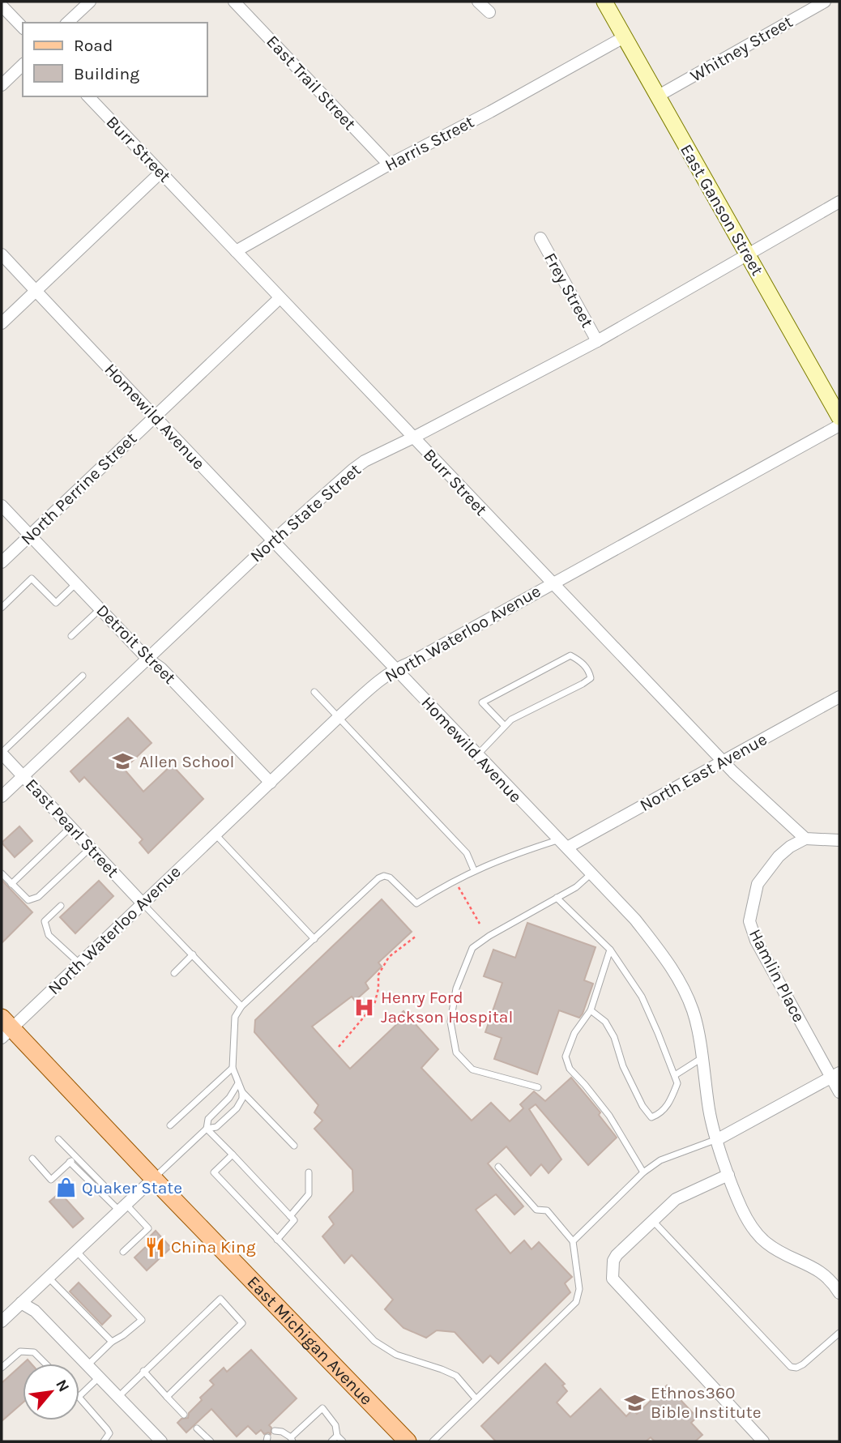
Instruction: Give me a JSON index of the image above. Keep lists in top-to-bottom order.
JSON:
{
  "streets": {
    "main road": ["East Michigan Avenue"],
    "street": [
      "Whitney Street",
      "East Trail Street",
      "Harris Street",
      "Burr Street",
      "East Ganson Street",
      "Frey Street",
      "Homewild Avenue",
      "North Perrine Street",
      "North State Street",
      "North Waterloo Avenue",
      "Detroit Street",
      "North East Avenue",
      "East Pearl Street",
      "Hamlin Place"
    ]
  },
  "crossings": [
    ["Whitney Street", "East Ganson Street"],
    ["East Trail Street", "Harris Street"],
    ["Harris Street", "Burr Street"],
    ["Harris Street", "East Ganson Street"],
    ["Burr Street", "North Perrine Street"],
    ["Burr Street", "North State Street"],
    ["Burr Street", "North Waterloo Avenue"],
    ["Burr Street", "North East Avenue"],
    ["Burr Street", "Hamlin Place"],
    ["East Ganson Street", "North State Street"],
    ["Frey Street", "North State Street"],
    ["Homewild Avenue", "North Perrine Street"],
    ["Homewild Avenue", "North State Street"],
    ["Homewild Avenue", "North Waterloo Avenue"],
    ["Homewild Avenue", "North East Avenue"],
    ["North Perrine Street", "Detroit Street"],
    ["North State Street", "Detroit Street"],
    ["North State Street", "East Pearl Street"],
    ["North Waterloo Avenue", "Detroit Street"],
    ["North Waterloo Avenue", "East Pearl Street"],
    ["North Waterloo Avenue", "East Michigan Avenue"]
  ],
  "places": {
    "school or university": ["Allen School", "Ethnos360 Bible Institute"],
    "hospital": ["Henry Ford Jackson Hospital"],
    "shop": ["Quaker State"],
    "restaurant": ["China King"]
  },
  "legend": ["Road", "Building"],
  "north": "top right"
}
